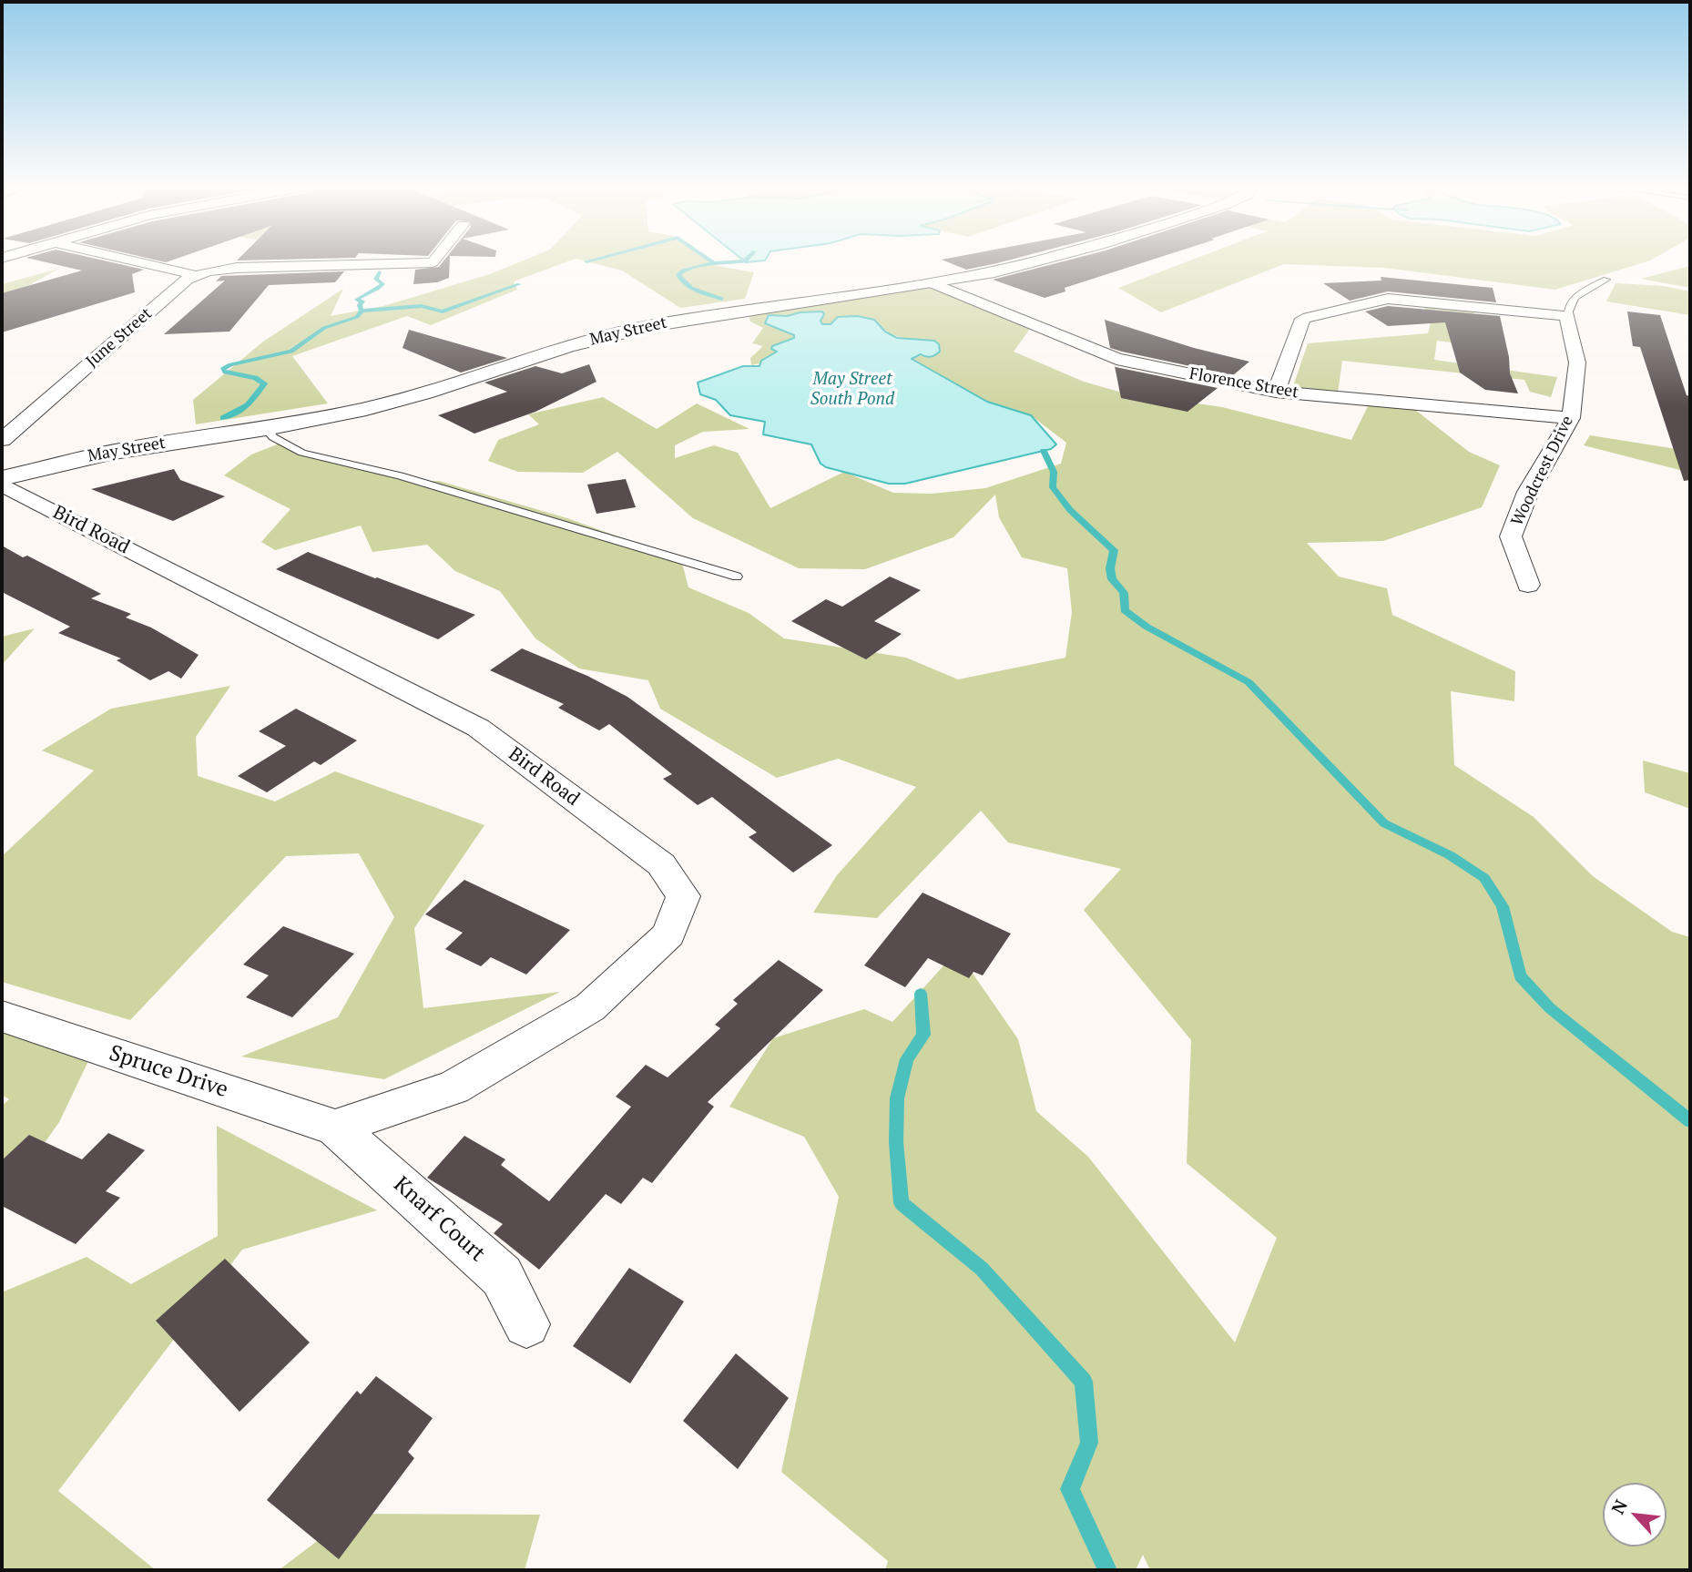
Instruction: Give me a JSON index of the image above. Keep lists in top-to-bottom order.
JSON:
{
  "streets": {
    "street": [
      "May Street",
      "June Street",
      "Florence Street",
      "Woodcrest Drive",
      "Bird Road",
      "Spruce Drive",
      "Knarf Court"
    ]
  },
  "crossings": [
    ["May Street", "Florence Street"],
    ["Florence Street", "Woodcrest Drive"],
    ["Bird Road", "Spruce Drive"],
    ["Bird Road", "Knarf Court"],
    ["Spruce Drive", "Knarf Court"]
  ],
  "water": ["May Street South Pond"],
  "north": "top left"
}
